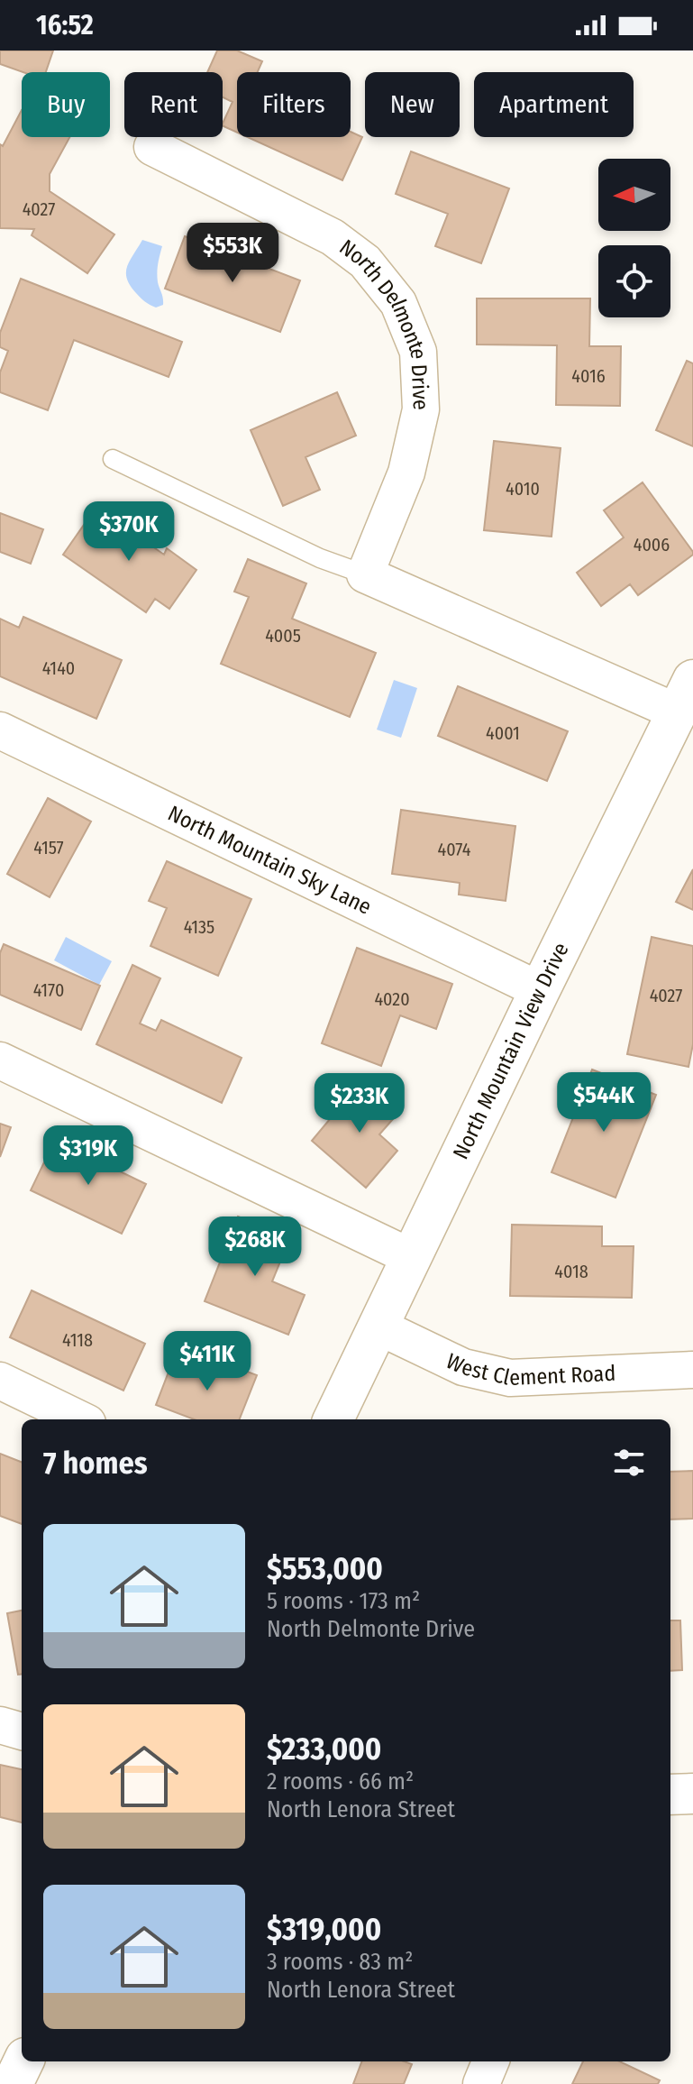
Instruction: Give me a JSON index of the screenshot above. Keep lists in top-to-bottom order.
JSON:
{
  "streets": {
    "street": [
      "North Delmonte Drive",
      "North Mountain Sky Lane",
      "North Mountain View Drive",
      "West Clement Road"
    ]
  },
  "crossings": [
    ["North Mountain Sky Lane", "North Mountain View Drive"],
    ["North Mountain View Drive", "West Clement Road"]
  ],
  "house_numbers": [
    "4027",
    "4016",
    "4010",
    "4006",
    "4005",
    "4140",
    "4001",
    "4157",
    "4074",
    "4135",
    "4170",
    "4027",
    "4020",
    "4018",
    "4118"
  ],
  "north": "left",
  "page": {
    "status": "16:52",
    "chip": [
      "Buy",
      "Rent",
      "Filters",
      "New",
      "Apartment"
    ],
    "price": [
      "$553K",
      "$370K",
      "$544K",
      "$233K",
      "$319K",
      "$268K",
      "$411K"
    ],
    "heading": "7 homes",
    "list": [
      {
        "name": "$553,000",
        "note": "5 rooms · 173 m² · North Delmonte Drive"
      },
      {
        "name": "$233,000",
        "note": "2 rooms · 66 m² · North Lenora Street"
      },
      {
        "name": "$319,000",
        "note": "3 rooms · 83 m² · North Lenora Street"
      }
    ]
  }
}
